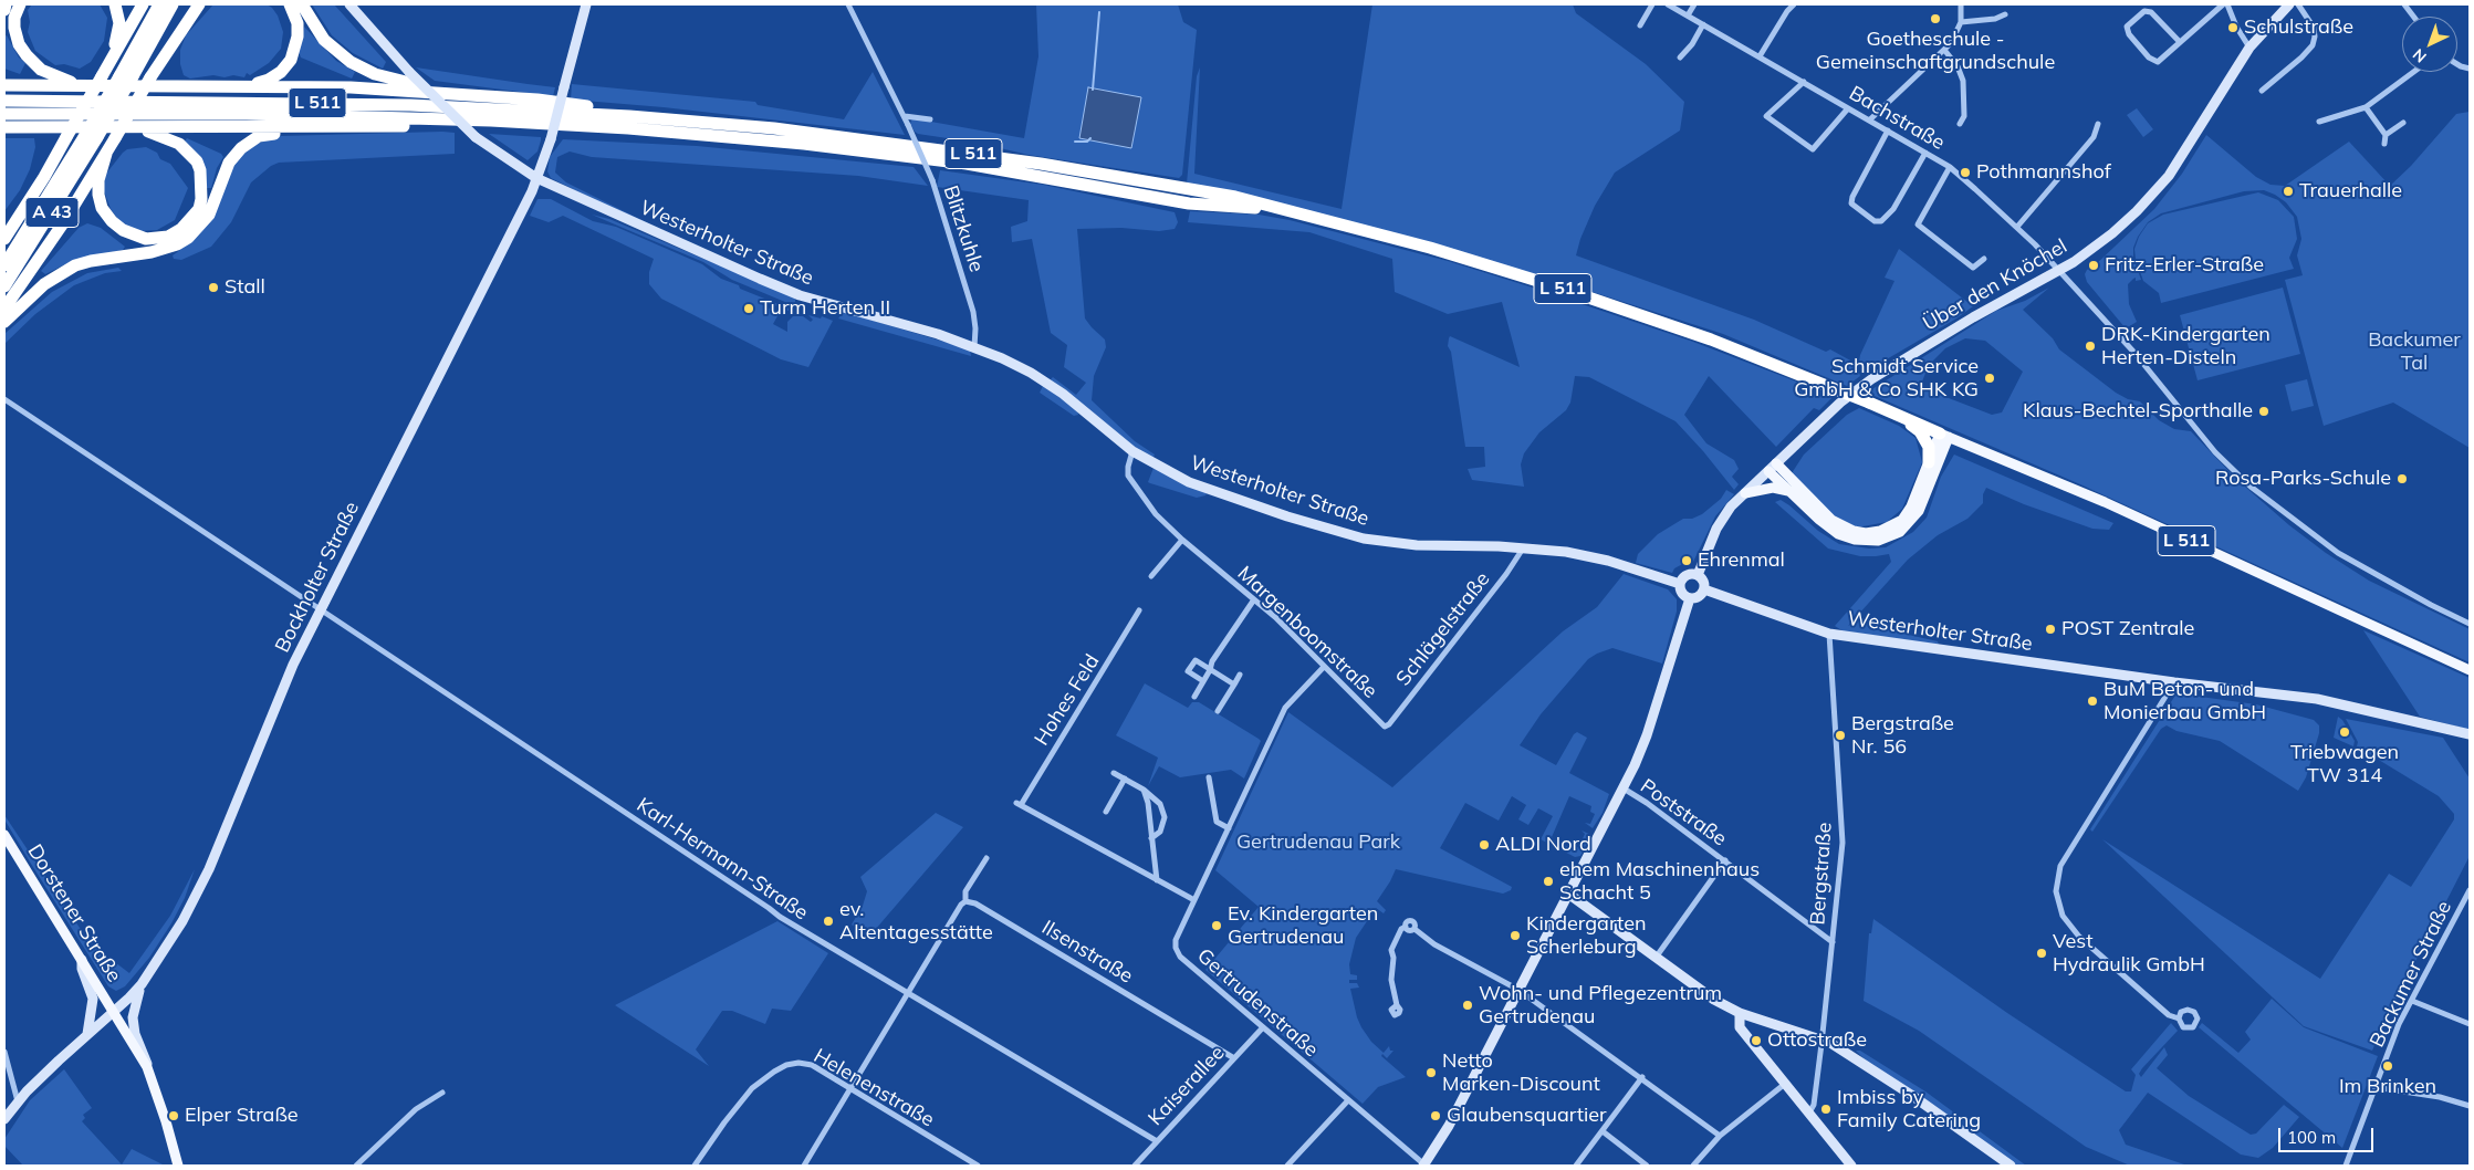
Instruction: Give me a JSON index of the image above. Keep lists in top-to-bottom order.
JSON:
{
  "streets": {
    "highway": ["L 511", "A 43"],
    "main road": ["Dorstener Straße"],
    "street": [
      "Bachstraße",
      "Blitzkuhle",
      "Westerholter Straße",
      "Über den Knöchel",
      "Bockholter Straße",
      "Schlägelstraße",
      "Margenboomstraße",
      "Hohes Feld",
      "Poststraße",
      "Karl-Hermann-Straße",
      "Bergstraße",
      "Ilsenstraße",
      "Backumer Straße",
      "Gertrudenstraße",
      "Kaiserallee",
      "Helenenstraße"
    ]
  },
  "crossings": [
    ["Bachstraße", "Über den Knöchel"],
    ["Blitzkuhle", "Westerholter Straße"],
    ["Westerholter Straße", "Über den Knöchel"],
    ["Westerholter Straße", "Bockholter Straße"],
    ["Westerholter Straße", "Schlägelstraße"],
    ["Westerholter Straße", "Margenboomstraße"],
    ["Westerholter Straße", "Bergstraße"],
    ["Bockholter Straße", "Karl-Hermann-Straße"],
    ["Bockholter Straße", "Dorstener Straße"],
    ["Schlägelstraße", "Margenboomstraße"],
    ["Margenboomstraße", "Gertrudenstraße"],
    ["Hohes Feld", "Gertrudenstraße"],
    ["Poststraße", "Bergstraße"],
    ["Karl-Hermann-Straße", "Kaiserallee"],
    ["Ilsenstraße", "Kaiserallee"],
    ["Gertrudenstraße", "Kaiserallee"]
  ],
  "parks": ["Backumer Tal", "Gertrudenau Park"],
  "places": [
    "Goetheschule - Gemeinschaftgrundschule",
    "Schulstraße",
    "Pothmannshof",
    "Trauerhalle",
    "Fritz-Erler-Straße",
    "Stall",
    "Turm Herten II",
    "DRK-Kindergarten Herten-Disteln",
    "Schmidt Service GmbH & Co SHK KG",
    "Klaus-Bechtel-Sporthalle",
    "Rosa-Parks-Schule",
    "Ehrenmal",
    "POST Zentrale",
    "BuM Beton- und Monierbau GmbH",
    "Triebwagen TW 314",
    "Bergstraße Nr. 56",
    "ALDI Nord",
    "ehem Maschinenhaus Schacht 5",
    "ev. Altentagesstätte",
    "Ev. Kindergarten Gertrudenau",
    "Kindergarten Scherleburg",
    "Vest Hydraulik GmbH",
    "Wohn- und Pflegezentrum Gertrudenau",
    "Ottostraße",
    "Im Brinken",
    "Netto Marken-Discount",
    "Imbiss by Family Catering",
    "Elper Straße",
    "Glaubensquartier"
  ],
  "scale_bar": "100 m",
  "north": "bottom left"
}
